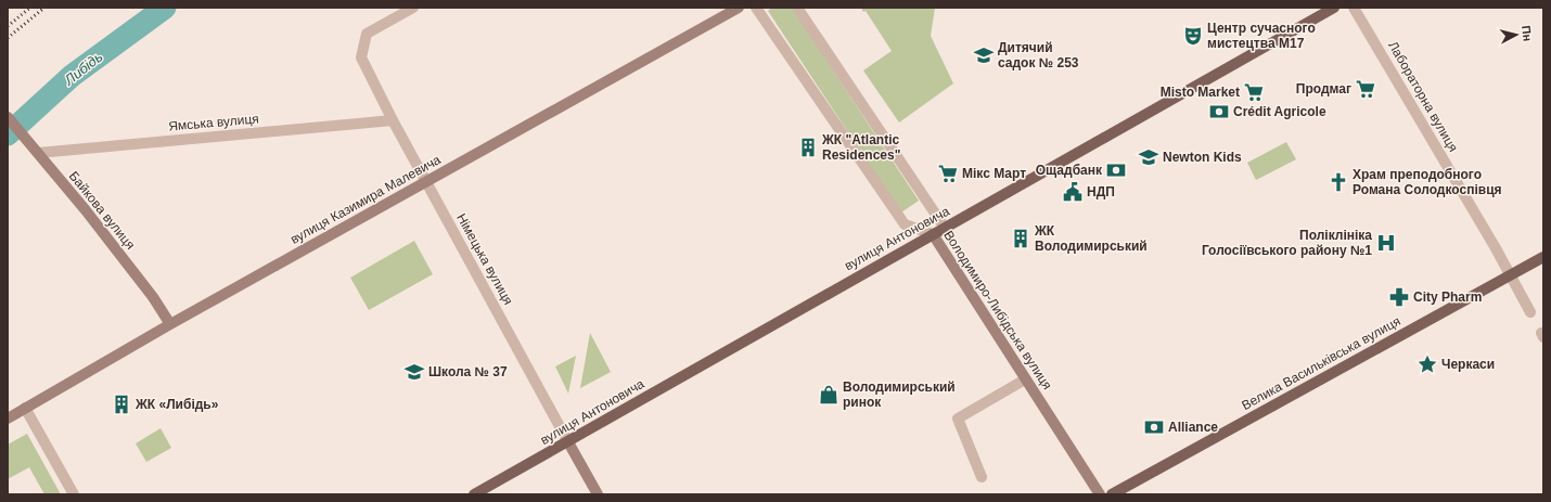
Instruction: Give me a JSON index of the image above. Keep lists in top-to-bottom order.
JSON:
{
  "streets": {
    "main road": [
      "вулиця Казимира Малевича",
      "Байкова вулиця",
      "вулиця Антоновича",
      "Німецька вулиця",
      "Володимиро-Либідська вулиця",
      "Велика Васильківська вулиця"
    ],
    "street": ["Лабораторна вулиця", "Ямська вулиця"]
  },
  "crossings": [
    ["Лабораторна вулиця", "Велика Васильківська вулиця"],
    ["Ямська вулиця", "Байкова вулиця"],
    ["Ямська вулиця", "Німецька вулиця"],
    ["вулиця Казимира Малевича", "Байкова вулиця"],
    ["вулиця Казимира Малевича", "Німецька вулиця"],
    ["вулиця Антоновича", "Німецька вулиця"],
    ["вулиця Антоновича", "Володимиро-Либідська вулиця"]
  ],
  "water": ["Либідь"],
  "places": {
    "theatre": ["Центр сучасного мистецтва M17"],
    "school or university": ["Дитячий садок № 253", "Newton Kids", "Школа № 37"],
    "supermarket": ["Продмаг", "Misto Market", "Мікс Март"],
    "bank": ["Crédit Agricole", "Ощадбанк", "Alliance"],
    "building": ["ЖК \"Atlantic Residences\"", "ЖК Володимирський", "ЖК «Либідь»"],
    "church": ["Храм преподобного Романа Солодкоспівця"],
    "public building": ["НДП"],
    "hospital": ["Поліклініка Голосіївського району №1"],
    "pharmacy": ["City Pharm"],
    "place": ["Черкаси"],
    "shop": ["Володимирський ринок"]
  },
  "north": "right"
}
